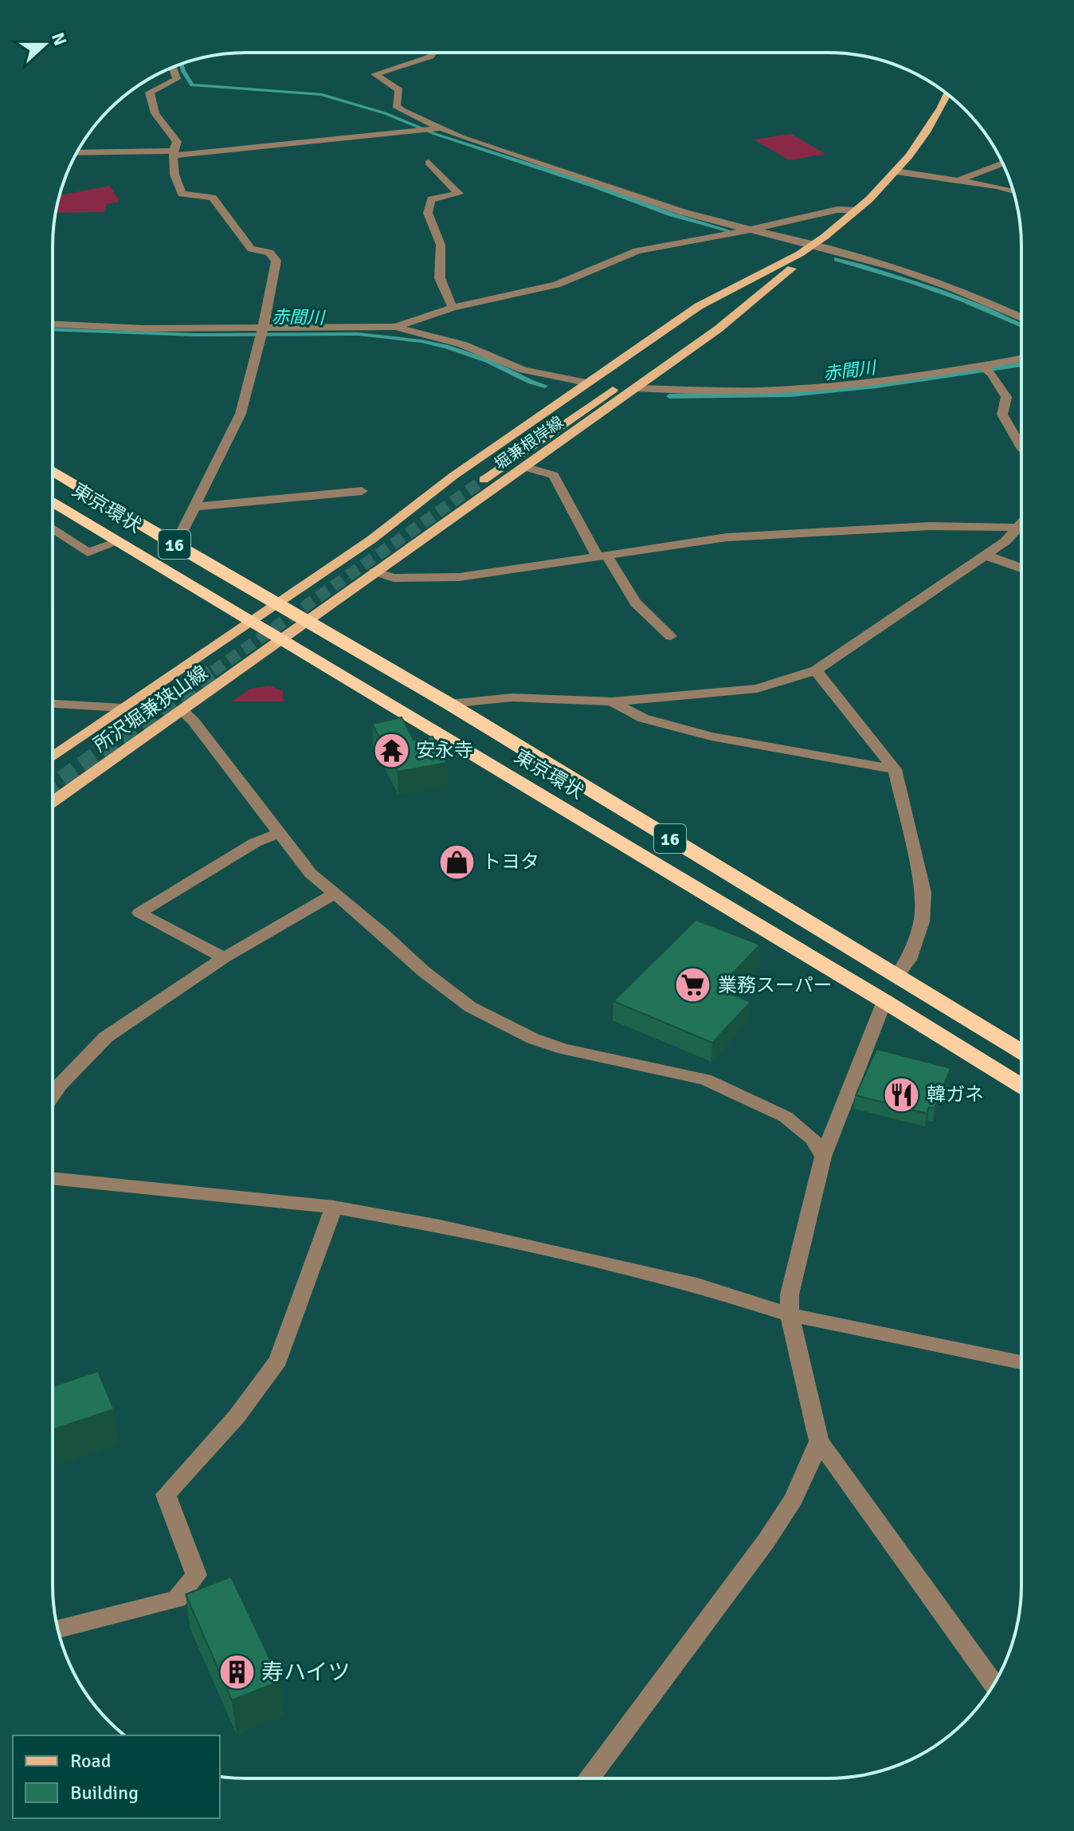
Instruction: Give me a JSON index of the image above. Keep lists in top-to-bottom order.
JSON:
{
  "streets": {
    "highway": ["東京環状", "16"],
    "main road": ["堀兼根岸線", "所沢堀兼狭山線"]
  },
  "crossings": [
    ["堀兼根岸線", "東京環状"],
    ["堀兼根岸線", "所沢堀兼狭山線"],
    ["東京環状", "所沢堀兼狭山線"]
  ],
  "water": ["赤間川"],
  "places": {
    "temple": ["安永寺"],
    "shop": ["トヨタ"],
    "supermarket": ["業務スーパー"],
    "restaurant": ["韓ガネ"],
    "building": ["寿ハイツ"]
  },
  "legend": ["Road", "Building"],
  "north": "right"
}
